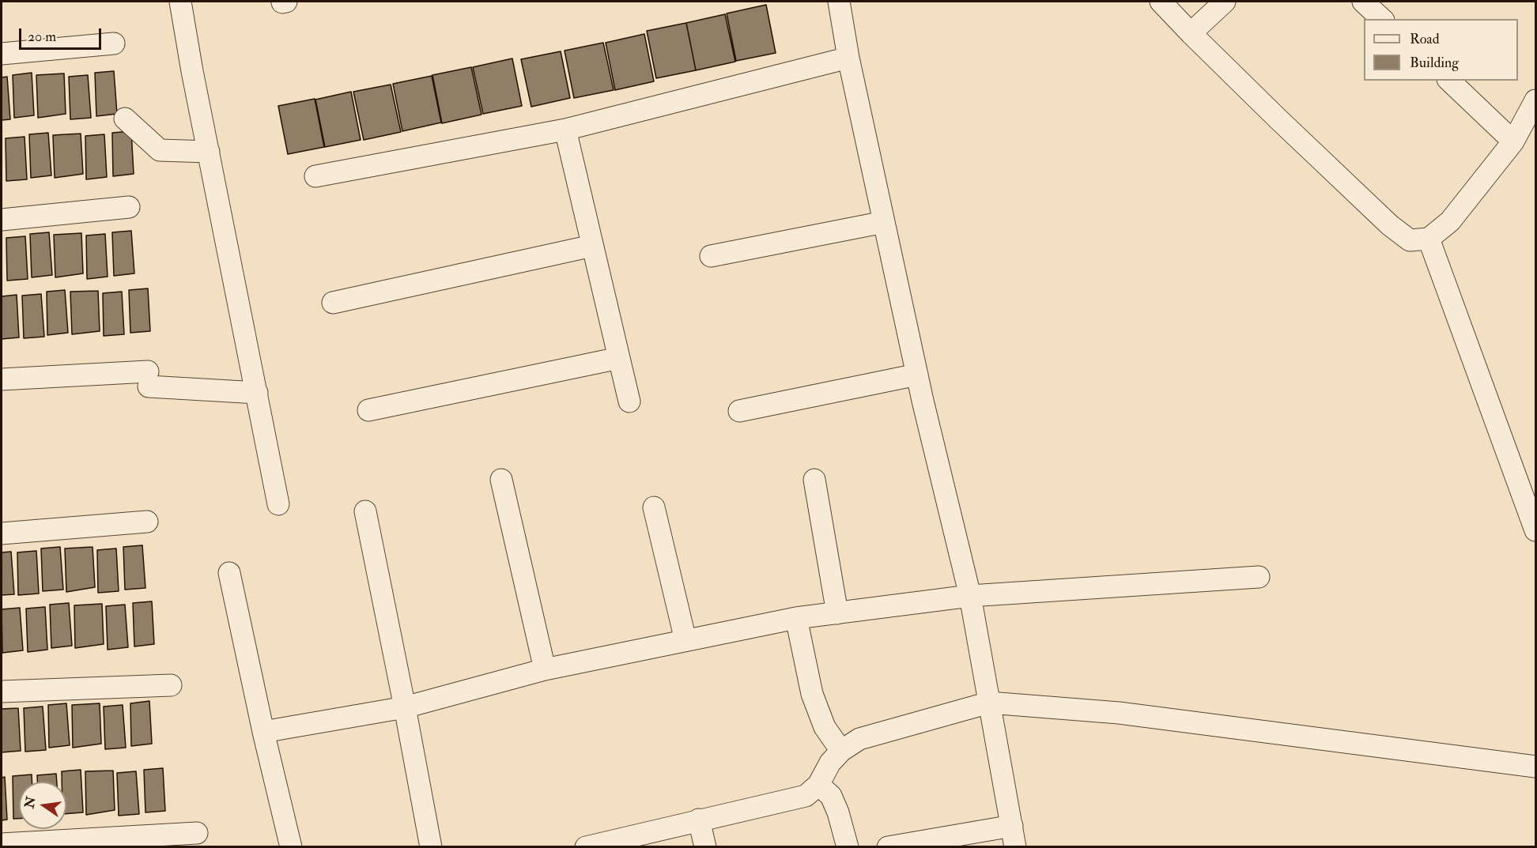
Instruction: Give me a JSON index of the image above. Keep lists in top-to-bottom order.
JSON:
{
  "legend": ["Road", "Building"],
  "scale_bar": "20 m",
  "north": "left"
}
